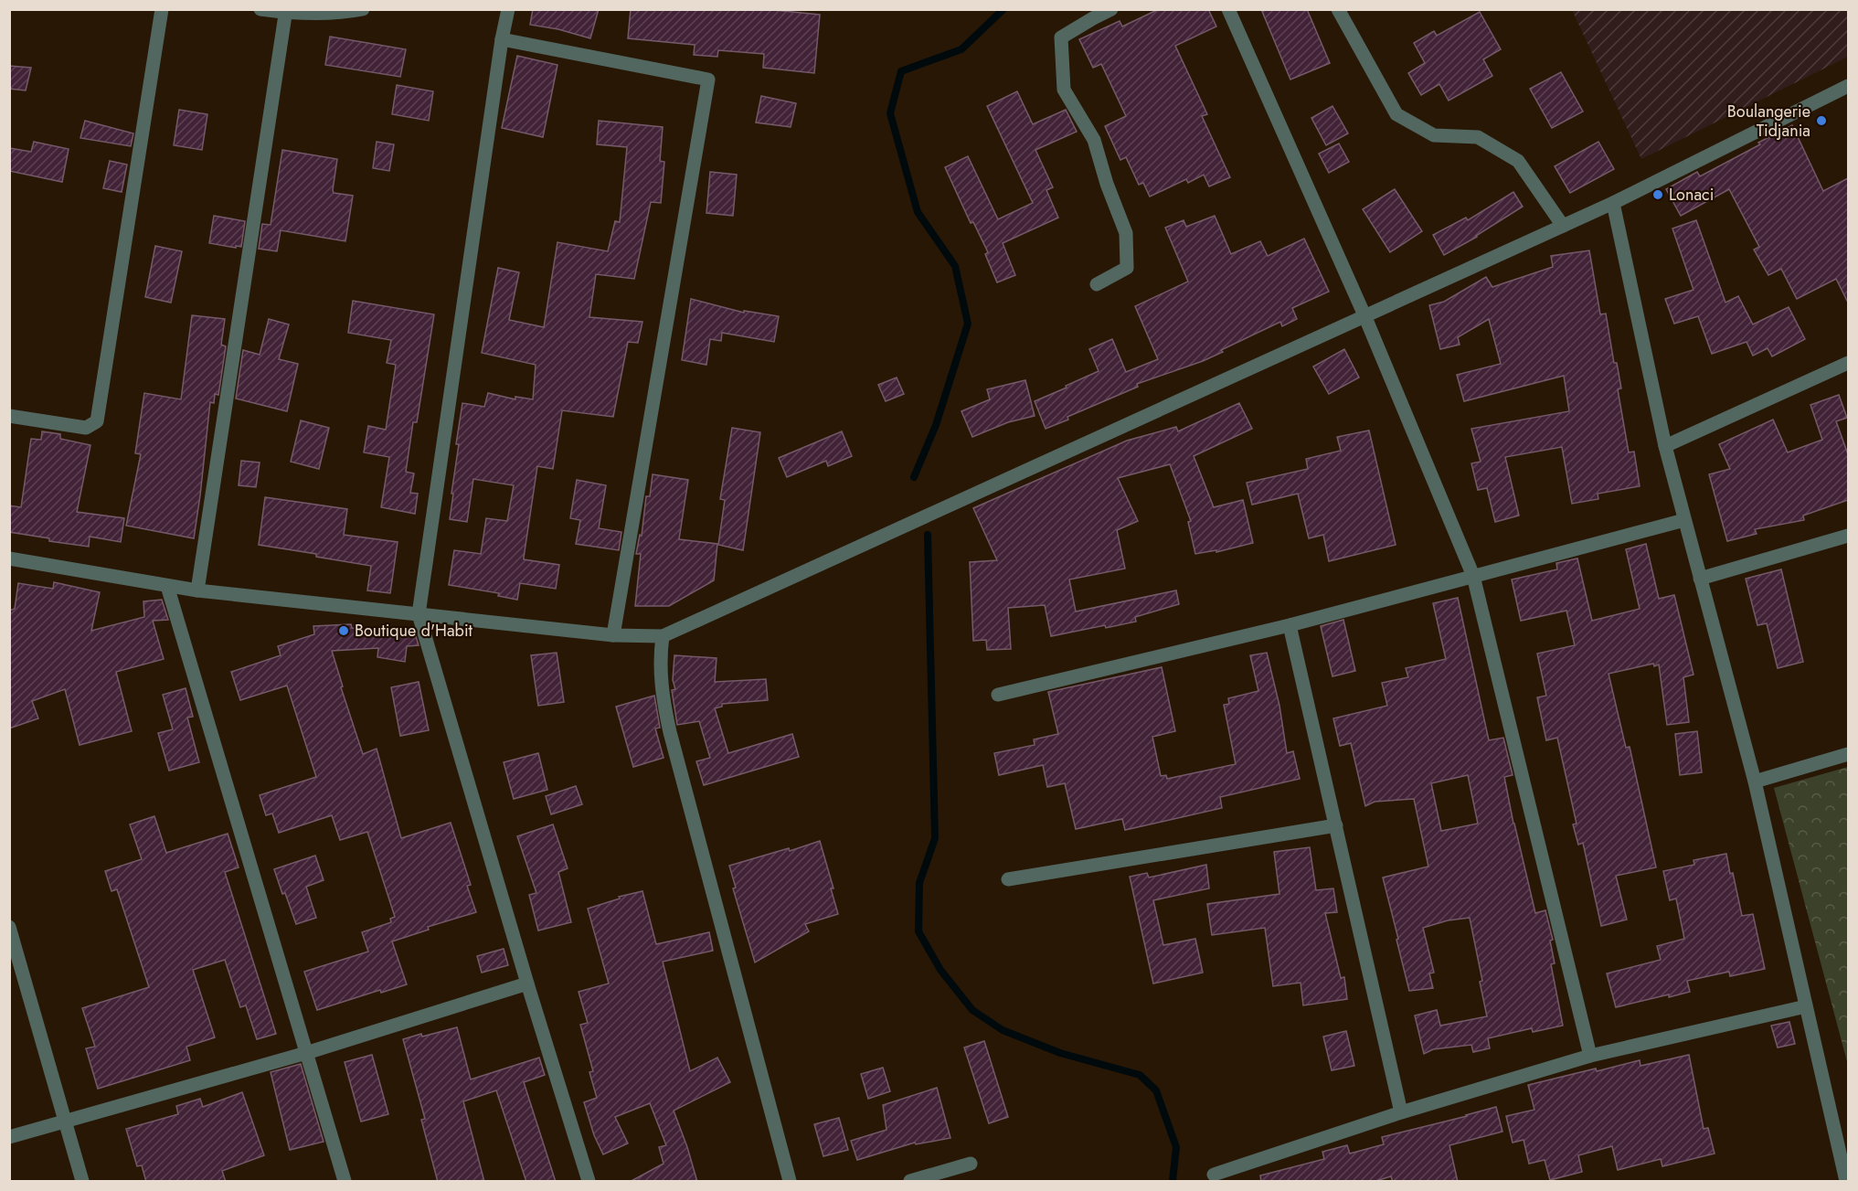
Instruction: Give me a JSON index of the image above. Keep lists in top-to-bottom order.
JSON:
{
  "places": ["Boulangerie Tidjania", "Lonaci", "Boutique d'Habit"]
}
